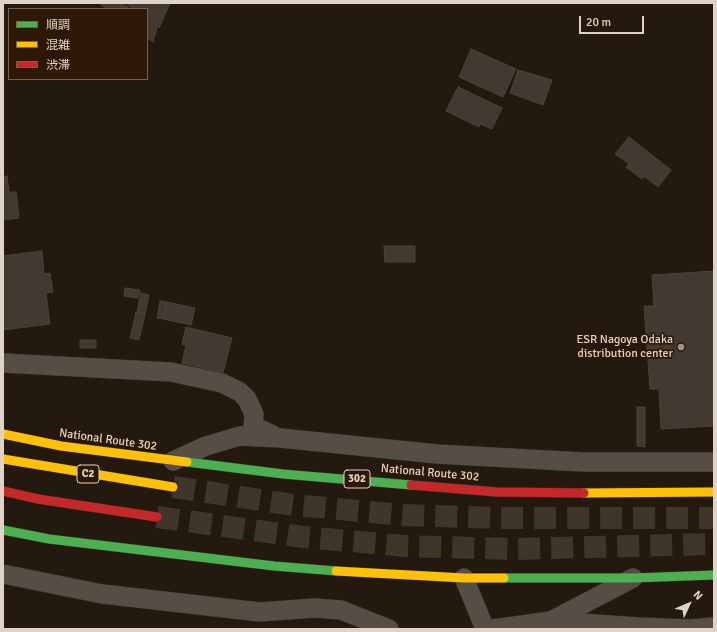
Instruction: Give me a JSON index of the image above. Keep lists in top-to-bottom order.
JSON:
{
  "streets": {
    "highway": ["National Route 302", "C2", "302"]
  },
  "places": ["ESR Nagoya Odaka distribution center"],
  "legend": ["順調", "混雑", "渋滞"],
  "scale_bar": "20 m",
  "north": "top right"
}
